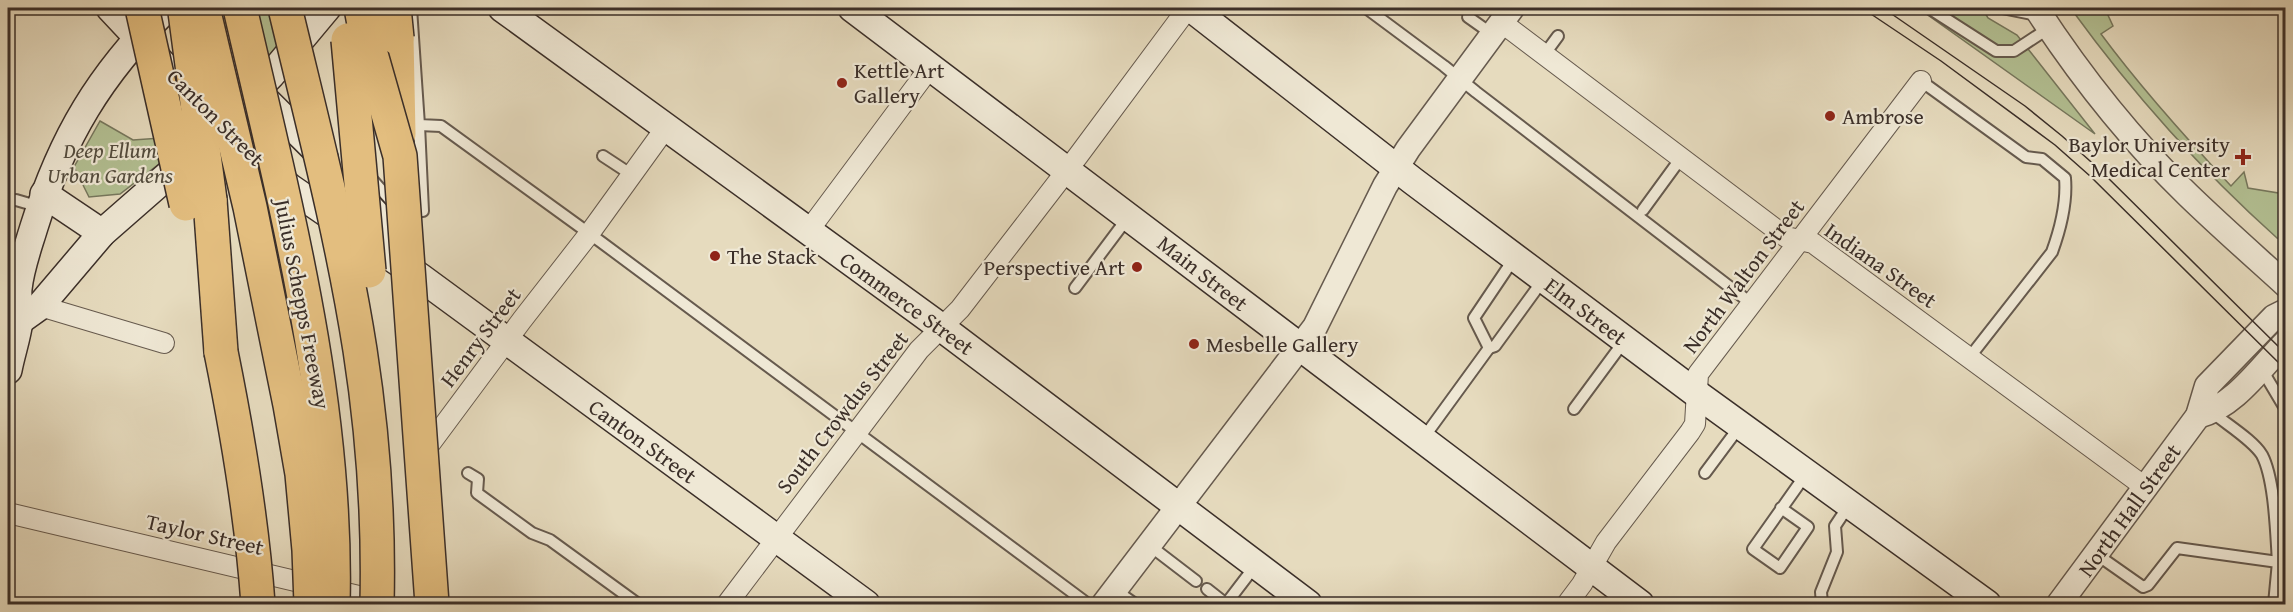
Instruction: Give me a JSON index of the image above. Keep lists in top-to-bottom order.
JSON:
{
  "streets": {
    "highway": ["Julius Schepps Freeway"],
    "main road": [
      "Canton Street",
      "Main Street",
      "Commerce Street",
      "Elm Street"
    ],
    "street": [
      "Indiana Street",
      "North Walton Street",
      "Henry Street",
      "South Crowdus Street",
      "North Hall Street",
      "Taylor Street"
    ]
  },
  "crossings": [
    ["Canton Street", "Henry Street"],
    ["Canton Street", "South Crowdus Street"],
    ["Indiana Street", "North Walton Street"],
    ["Indiana Street", "North Hall Street"],
    ["Main Street", "North Walton Street"],
    ["Main Street", "South Crowdus Street"],
    ["North Walton Street", "Elm Street"],
    ["Commerce Street", "Henry Street"],
    ["Commerce Street", "South Crowdus Street"],
    ["Elm Street", "South Crowdus Street"]
  ],
  "parks": ["Deep Ellum Urban Gardens"],
  "places": {
    "other": [
      "Kettle Art Gallery",
      "Ambrose",
      "The Stack",
      "Perspective Art",
      "Mesbelle Gallery"
    ],
    "health": ["Baylor University Medical Center"]
  }
}
